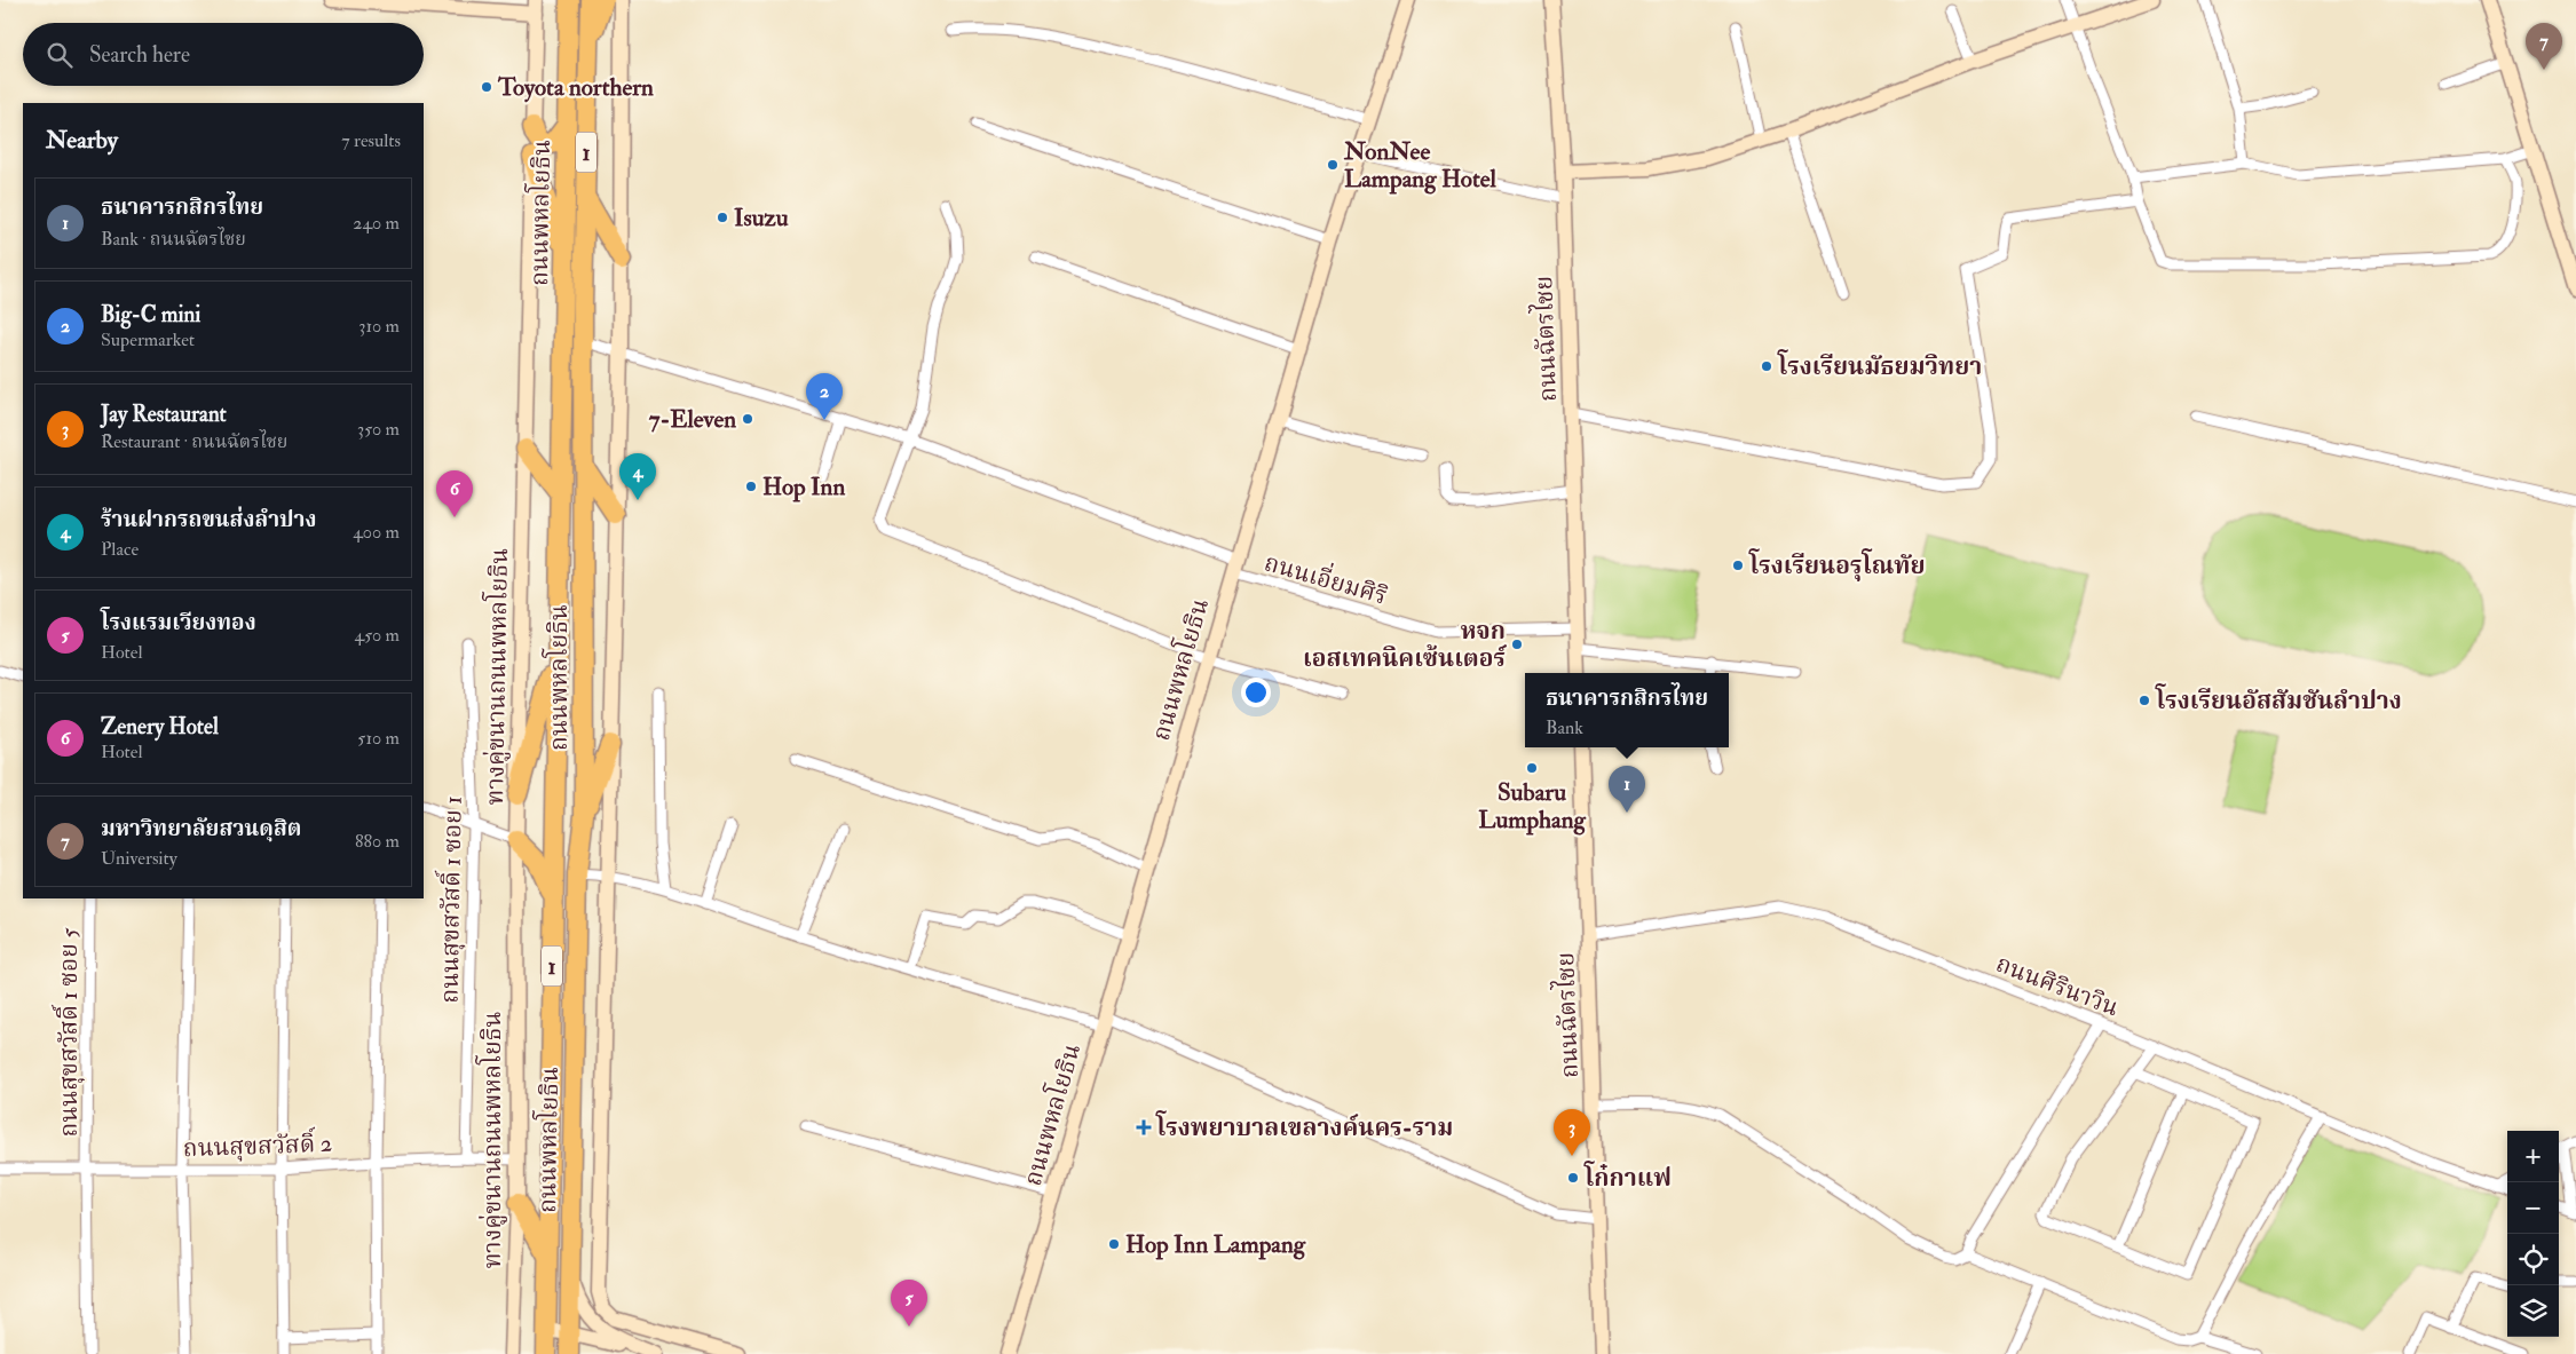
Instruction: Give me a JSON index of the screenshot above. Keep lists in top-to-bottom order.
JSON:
{
  "streets": {
    "highway": ["1", "ถนนพหลโยธิน"],
    "main road": ["ถนนฉัตรไชย", "ทางคู่ขนานถนนพหลโยธิน"],
    "street": [
      "ถนนเอี่ยมศิริ",
      "ถนนสุขสวัสดิ์ 1 ซอย 1",
      "ถนนศิรินาวิน",
      "ถนนสุขสวัสดิ์ 1 ซอย 5",
      "ถนนสุขสวัสดิ์ 2"
    ]
  },
  "crossings": [
    ["1", "ถนนเอี่ยมศิริ"],
    ["ถนนพหลโยธิน", "ถนนเอี่ยมศิริ"],
    ["ถนนฉัตรไชย", "ถนนเอี่ยมศิริ"],
    ["ถนนฉัตรไชย", "ถนนศิรินาวิน"],
    ["ทางคู่ขนานถนนพหลโยธิน", "ถนนสุขสวัสดิ์ 2"],
    ["ถนนสุขสวัสดิ์ 1 ซอย 1", "ถนนสุขสวัสดิ์ 2"],
    ["ถนนสุขสวัสดิ์ 1 ซอย 5", "ถนนสุขสวัสดิ์ 2"]
  ],
  "places": {
    "other": [
      "Toyota northern",
      "NonNee Lampang Hotel",
      "Isuzu",
      "โรงเรียนมัธยมวิทยา",
      "7-Eleven",
      "Hop Inn",
      "โรงเรียนอรุโณทัย",
      "หจก เอสเทคนิคเซ้นเตอร์",
      "โรงเรียนอัสสัมชันลำปาง",
      "Subaru Lumphang",
      "โก๋กาแฟ",
      "Hop Inn Lampang"
    ],
    "health": ["โรงพยาบาลเขลางค์นคร-ราม"]
  },
  "page": {
    "pins": [
      "7",
      "2",
      "4",
      "6",
      "1",
      "3",
      "5"
    ],
    "search": "Search here",
    "heading": ["Nearby", "7 results"],
    "list": [
      {
        "mark": "1",
        "name": "ธนาคารกสิกรไทย",
        "note": "Bank · ถนนฉัตรไชย",
        "value": "240 m"
      },
      {
        "mark": "2",
        "name": "Big-C mini",
        "note": "Supermarket",
        "value": "310 m"
      },
      {
        "mark": "3",
        "name": "Jay Restaurant",
        "note": "Restaurant · ถนนฉัตรไชย",
        "value": "350 m"
      },
      {
        "mark": "4",
        "name": "ร้านฝากรถขนส่งลำปาง",
        "note": "Place",
        "value": "400 m"
      },
      {
        "mark": "5",
        "name": "โรงแรมเวียงทอง",
        "note": "Hotel",
        "value": "450 m"
      },
      {
        "mark": "6",
        "name": "Zenery Hotel",
        "note": "Hotel",
        "value": "510 m"
      },
      {
        "mark": "7",
        "name": "มหาวิทยาลัยสวนดุสิต",
        "note": "University",
        "value": "880 m"
      }
    ],
    "popup": ["ธนาคารกสิกรไทย", "Bank"],
    "map_buttons": ["+", "−"]
  }
}
